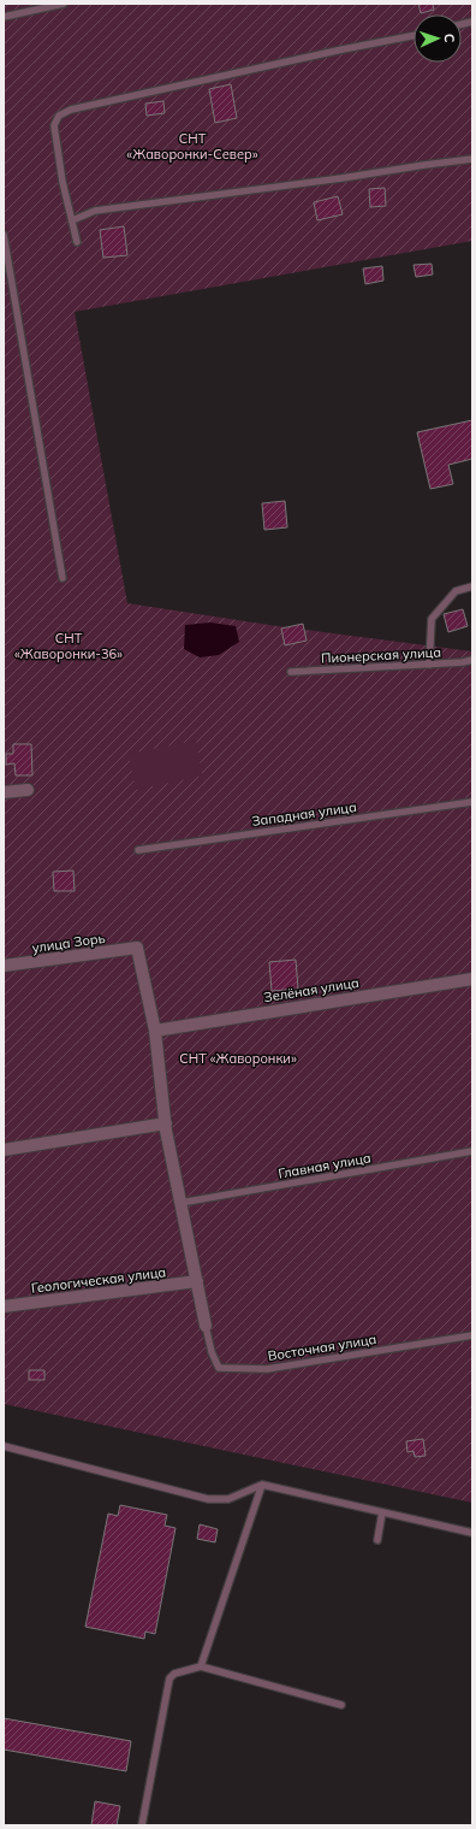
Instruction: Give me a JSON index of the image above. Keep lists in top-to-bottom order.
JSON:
{
  "streets": {
    "street": ["улица Зорь", "Зелёная улица", "Геологическая улица"],
    "lane": [
      "Пионерская улица",
      "Западная улица",
      "Главная улица",
      "Восточная улица"
    ]
  },
  "crossings": [
    ["улица Зорь", "Зелёная улица"]
  ],
  "parks": ["СНТ «Жаворонки-Север»", "СНТ «Жаворонки-36»", "СНТ «Жаворонки»"],
  "north": "right"
}
